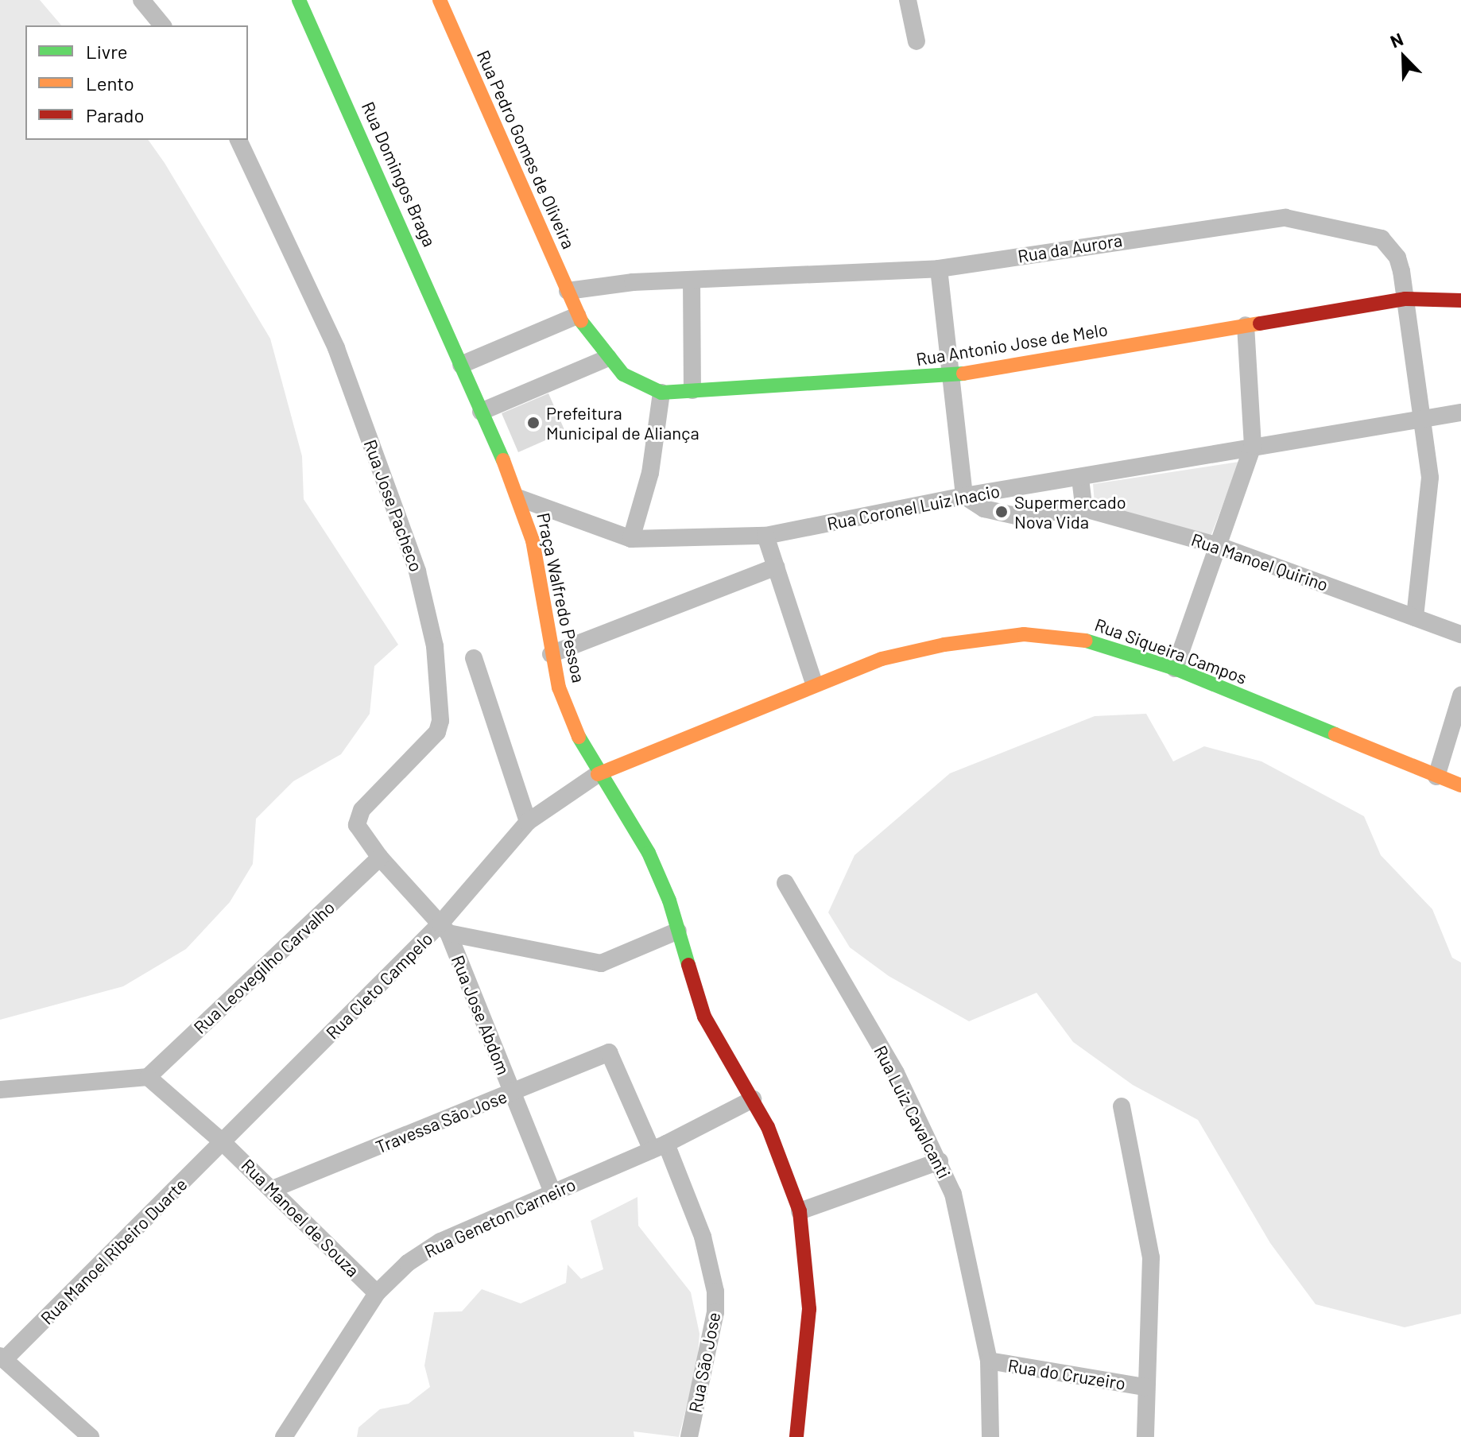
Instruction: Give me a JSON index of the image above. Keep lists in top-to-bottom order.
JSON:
{
  "streets": {
    "street": [
      "Rua Pedro Gomes de Oliveira",
      "Rua Domingos Braga",
      "Rua da Aurora",
      "Rua Antonio Jose de Melo",
      "Rua Jose Pacheco",
      "Rua Coronel Luiz Inacio",
      "Rua Manoel Quirino",
      "Praça Walfredo Pessoa",
      "Rua Siqueira Campos",
      "Rua Leovegilho Carvalho",
      "Rua Cleto Campelo",
      "Rua Jose Abdom",
      "Rua Luiz Cavalcanti",
      "Travessa São Jose",
      "Rua Manoel de Souza",
      "Rua Geneton Carneiro",
      "Rua Manoel Ribeiro Duarte",
      "Rua São Jose",
      "Rua do Cruzeiro"
    ]
  },
  "crossings": [
    ["Rua Pedro Gomes de Oliveira", "Rua da Aurora"],
    ["Rua Domingos Braga", "Praça Walfredo Pessoa"],
    ["Rua da Aurora", "Rua Antonio Jose de Melo"],
    ["Rua da Aurora", "Rua Coronel Luiz Inacio"],
    ["Rua da Aurora", "Rua Manoel Quirino"],
    ["Rua Jose Pacheco", "Rua Leovegilho Carvalho"],
    ["Rua Jose Pacheco", "Rua Jose Abdom"],
    ["Rua Coronel Luiz Inacio", "Praça Walfredo Pessoa"],
    ["Praça Walfredo Pessoa", "Rua Siqueira Campos"],
    ["Praça Walfredo Pessoa", "Rua Cleto Campelo"],
    ["Praça Walfredo Pessoa", "Rua Geneton Carneiro"],
    ["Rua Siqueira Campos", "Rua Cleto Campelo"],
    ["Rua Leovegilho Carvalho", "Rua Jose Abdom"],
    ["Rua Leovegilho Carvalho", "Rua Manoel de Souza"],
    ["Rua Cleto Campelo", "Rua Jose Abdom"],
    ["Rua Cleto Campelo", "Rua Manoel de Souza"],
    ["Rua Cleto Campelo", "Rua Manoel Ribeiro Duarte"],
    ["Rua Jose Abdom", "Travessa São Jose"],
    ["Rua Jose Abdom", "Rua Geneton Carneiro"],
    ["Rua Luiz Cavalcanti", "Rua do Cruzeiro"],
    ["Travessa São Jose", "Rua Manoel de Souza"],
    ["Travessa São Jose", "Rua São Jose"],
    ["Rua Manoel de Souza", "Rua Geneton Carneiro"],
    ["Rua Manoel de Souza", "Rua Manoel Ribeiro Duarte"],
    ["Rua Geneton Carneiro", "Rua São Jose"]
  ],
  "places": ["Prefeitura Municipal de Aliança", "Supermercado Nova Vida"],
  "legend": ["Livre", "Lento", "Parado"],
  "north": "top left"
}
